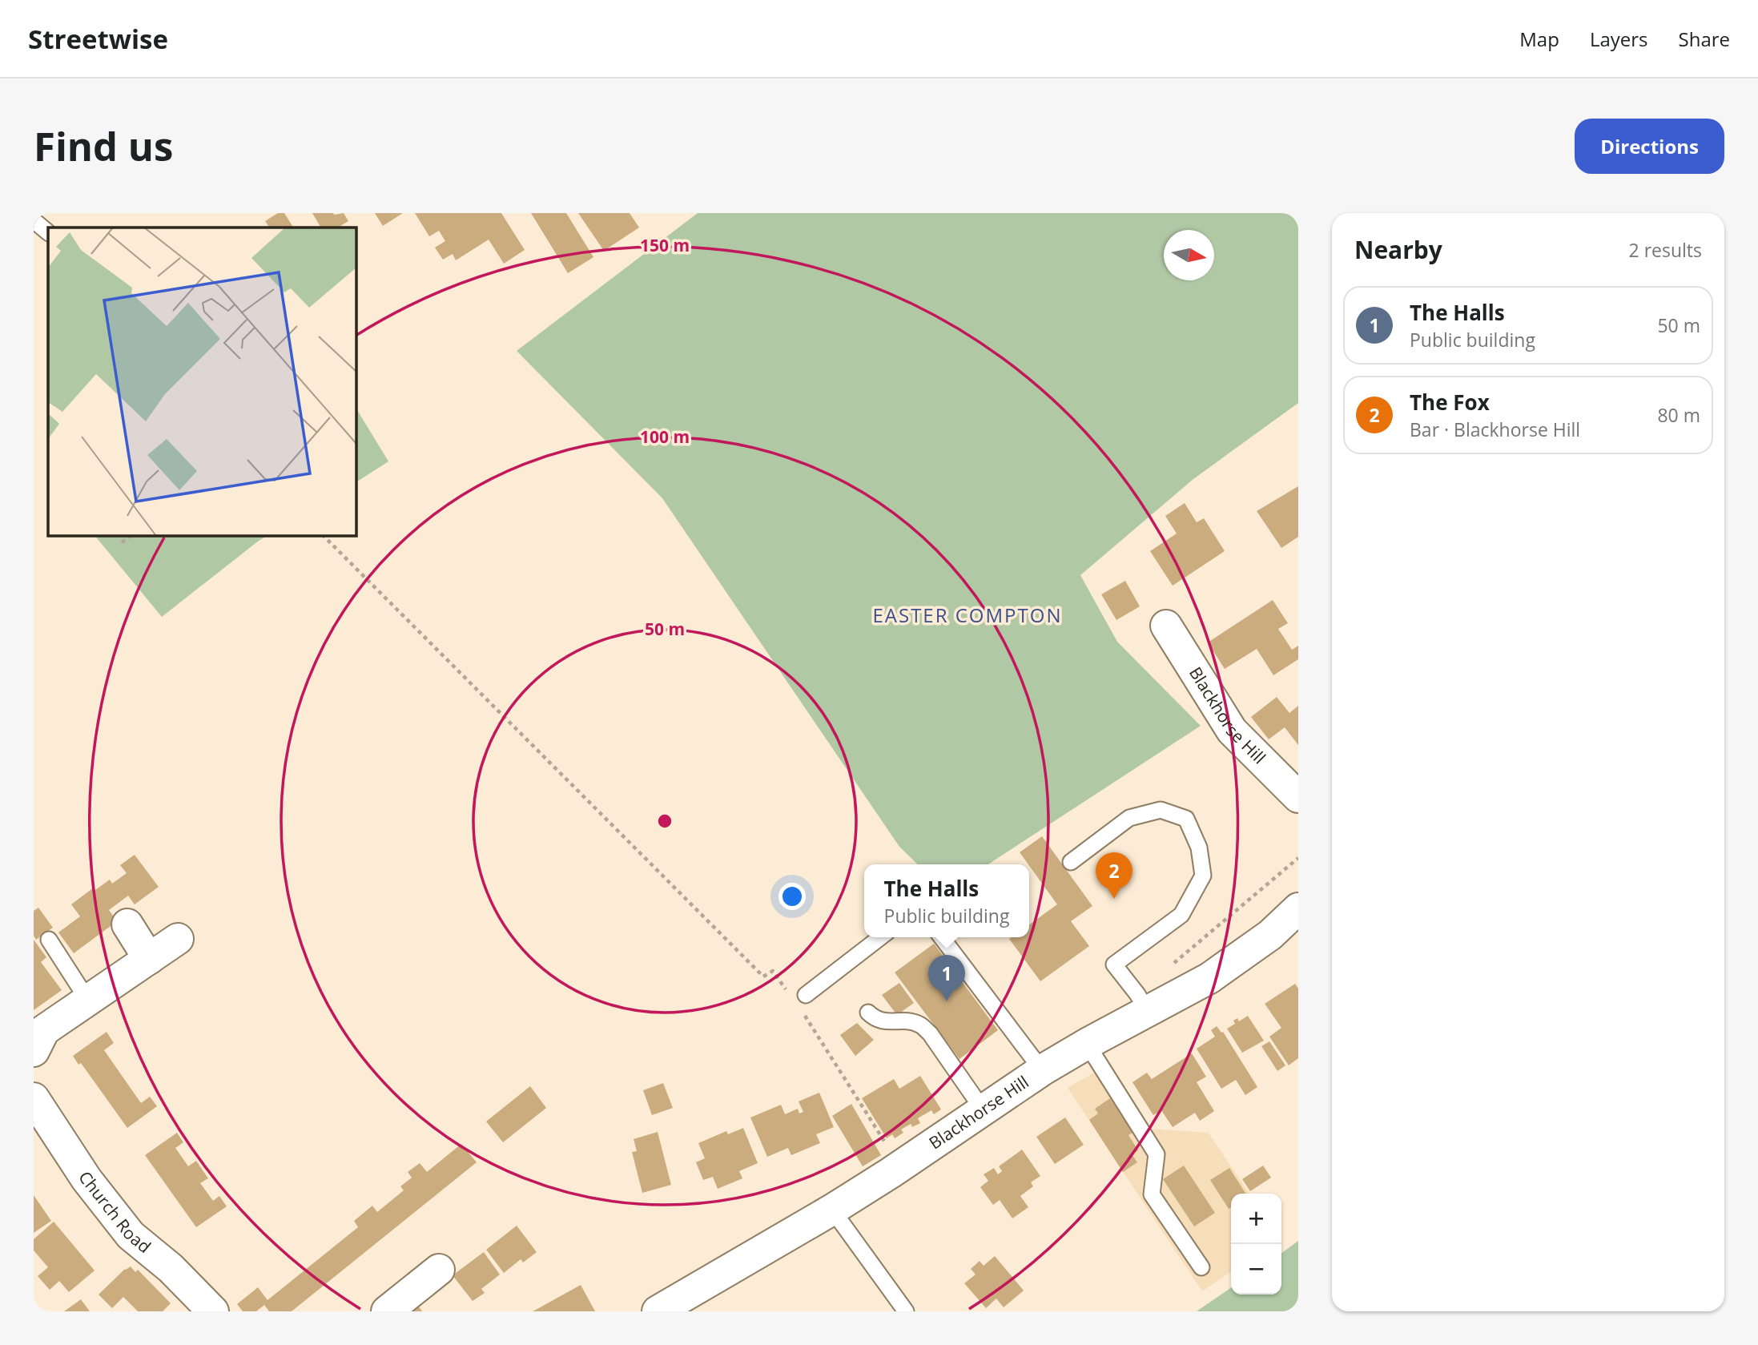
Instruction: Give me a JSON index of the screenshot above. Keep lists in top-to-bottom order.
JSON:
{
  "streets": {
    "street": ["Blackhorse Hill", "Church Road"]
  },
  "districts": ["EASTER COMPTON"],
  "north": "right",
  "page": {
    "header": "Streetwise",
    "nav": ["Map", "Layers", "Share"],
    "buttons": "Directions",
    "title": "Find us",
    "heading": ["Nearby", "2 results"],
    "list": [
      {
        "mark": "1",
        "name": "The Halls",
        "note": "Public building",
        "value": "50 m"
      },
      {
        "mark": "2",
        "name": "The Fox",
        "note": "Bar · Blackhorse Hill",
        "value": "80 m"
      }
    ],
    "pins": ["2", "1"],
    "popup": ["The Halls", "Public building"],
    "map_buttons": ["+", "−"]
  },
  "rings": ["150 m", "100 m", "50 m"]
}
